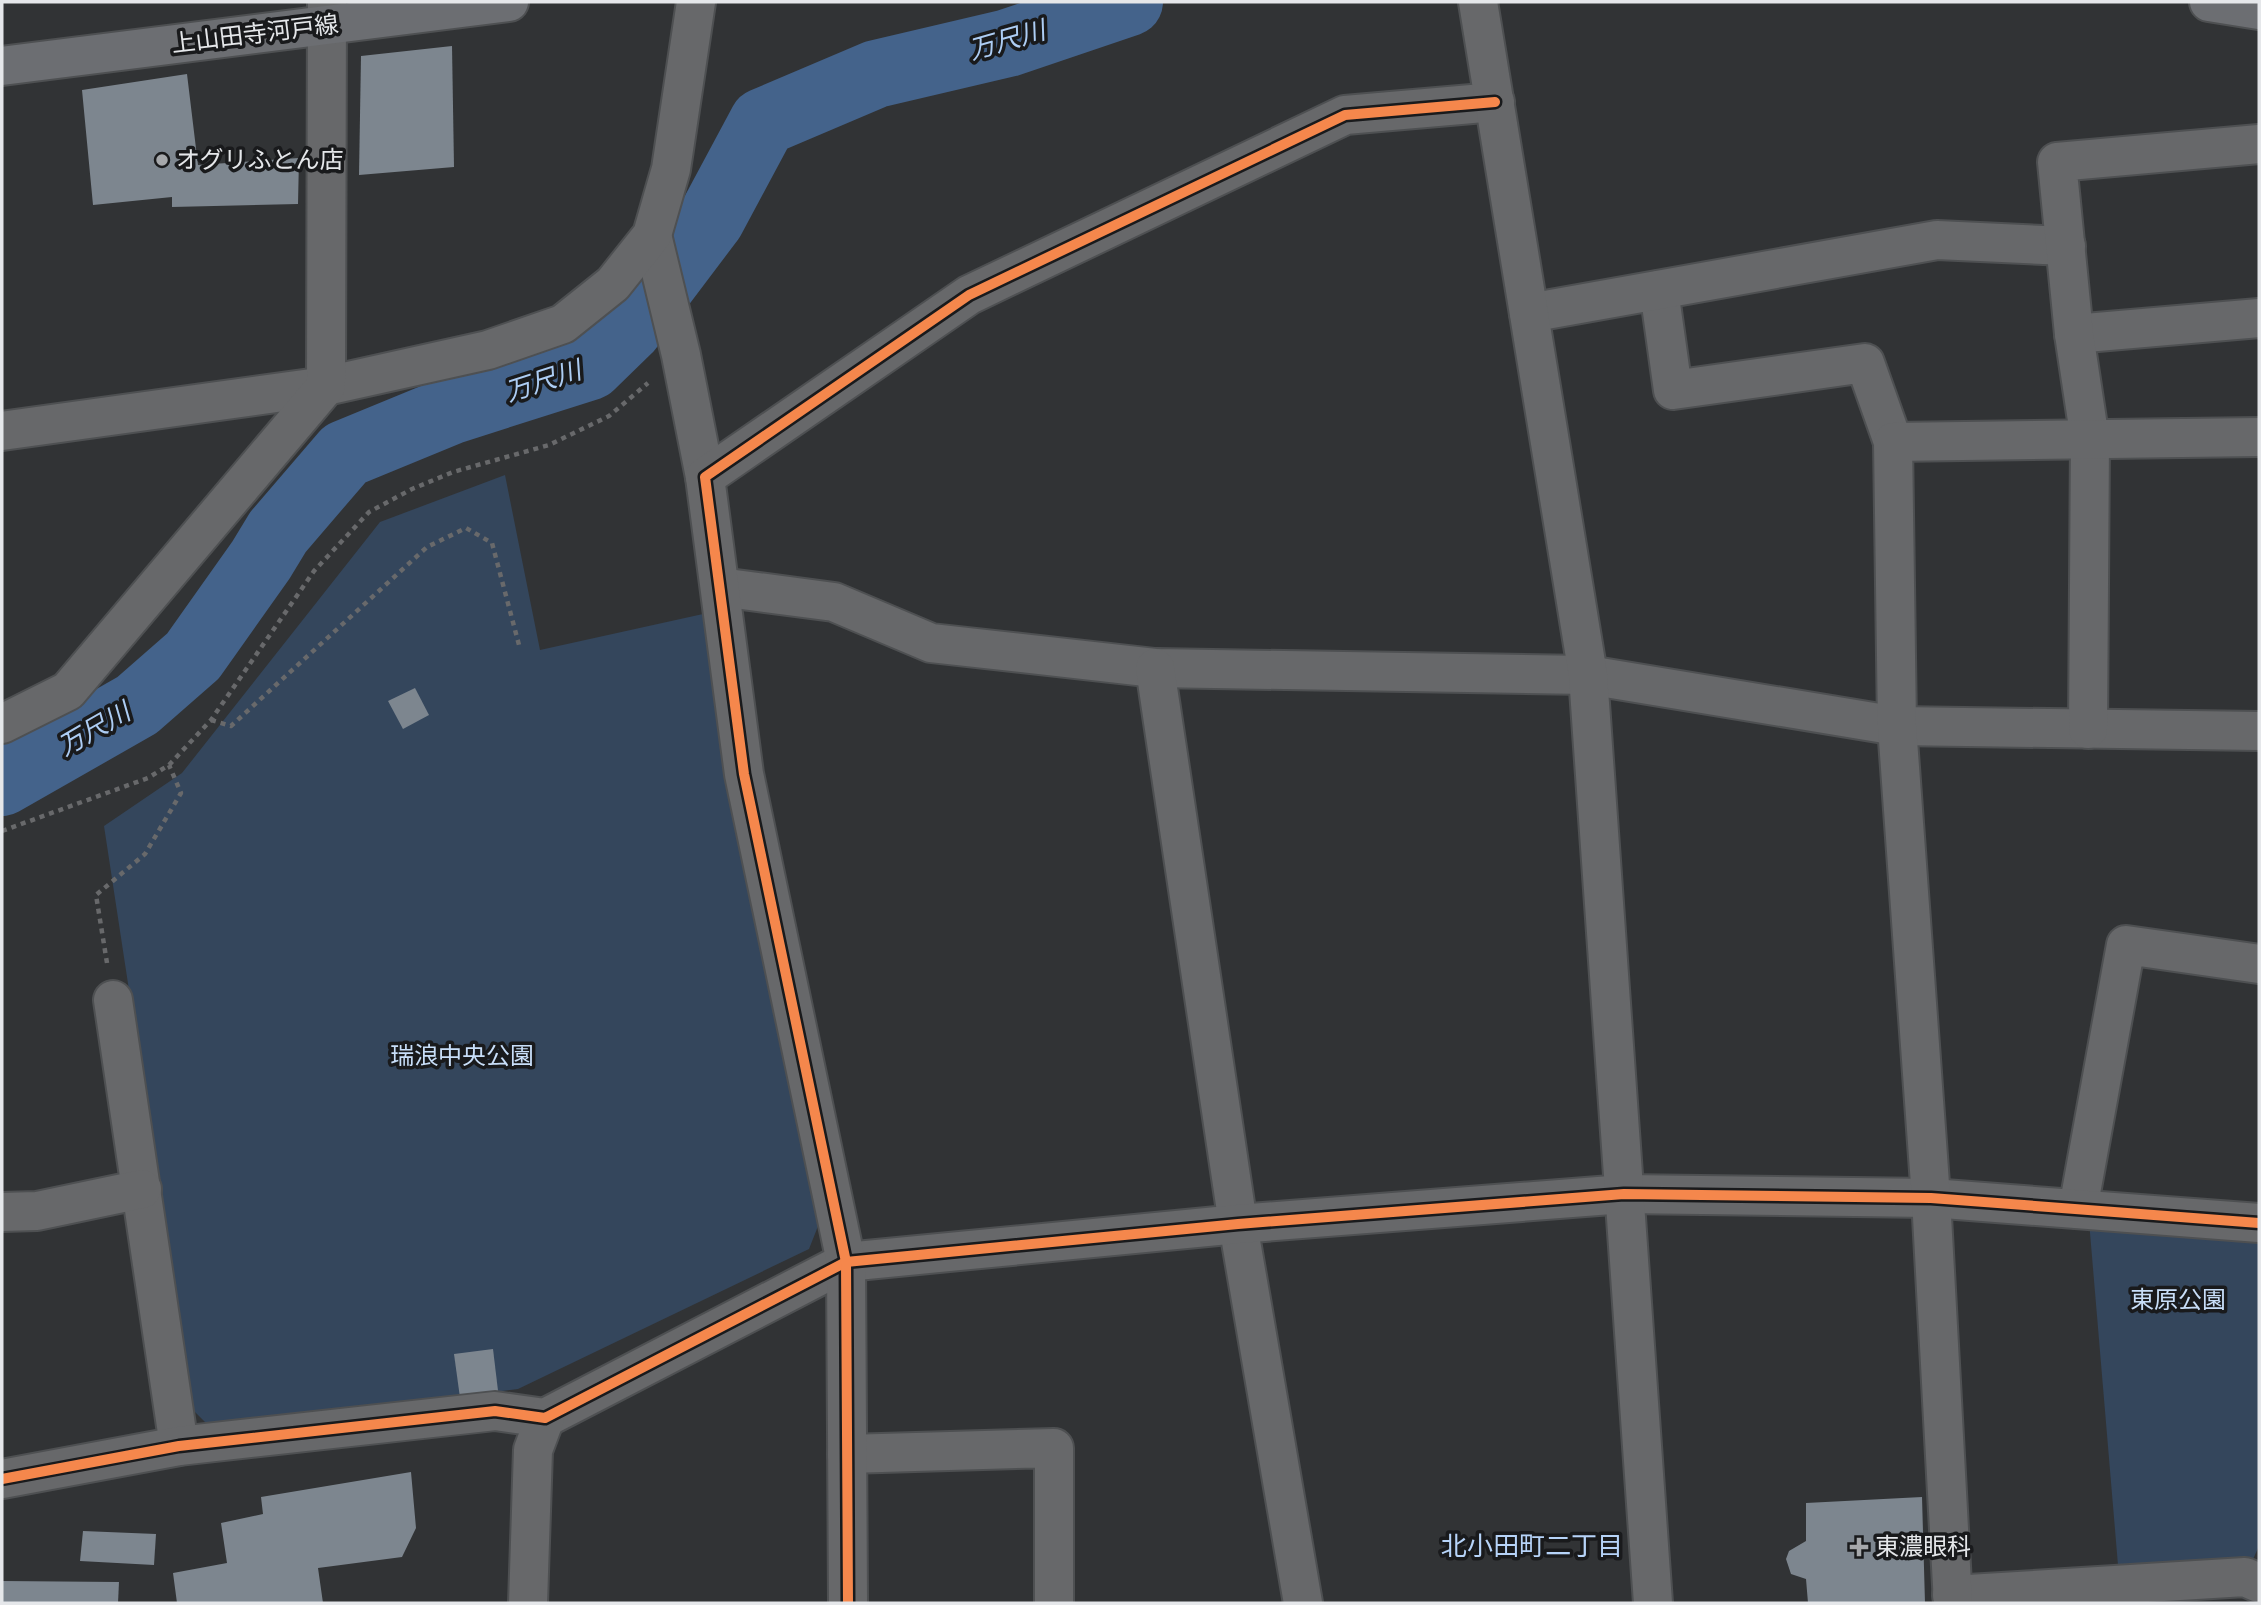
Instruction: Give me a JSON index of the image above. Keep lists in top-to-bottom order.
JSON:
{
  "streets": {
    "main road": ["上山田寺河戸線"]
  },
  "districts": ["北小田町二丁目"],
  "water": ["万尺川"],
  "parks": ["瑞浪中央公園", "東原公園"],
  "places": {
    "other": ["オグリふとん店"],
    "health": ["東濃眼科"]
  }
}
